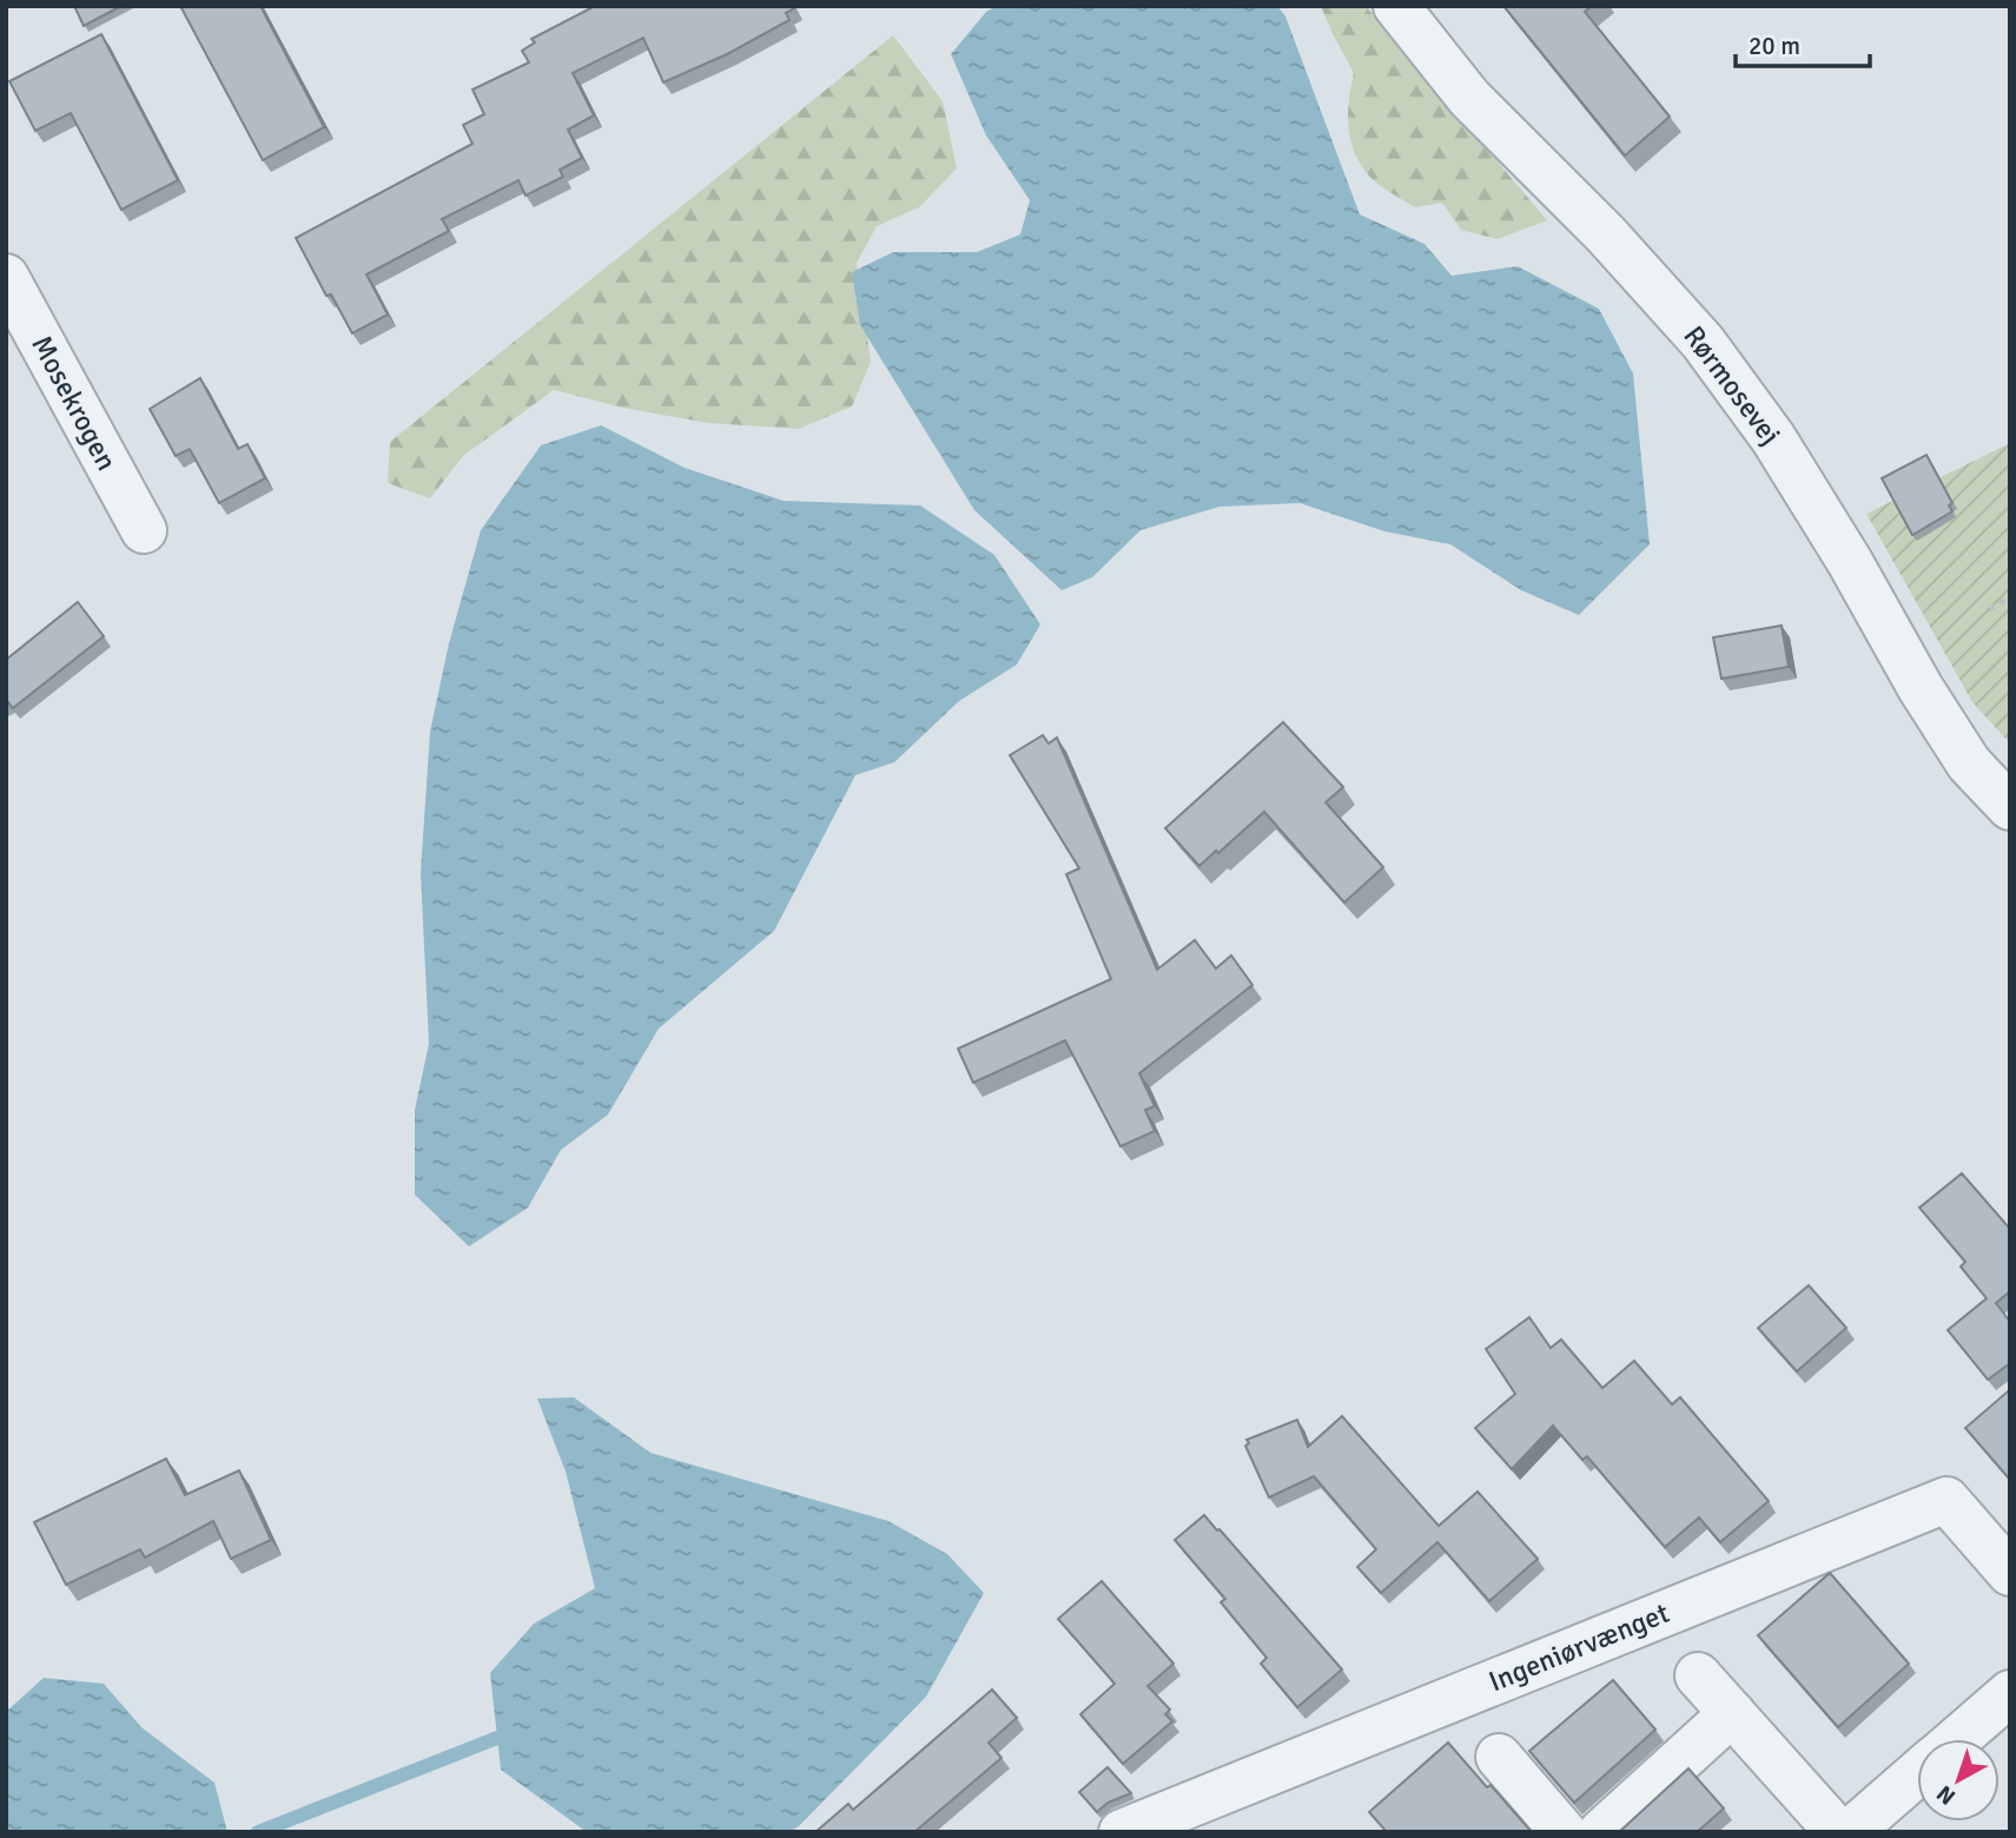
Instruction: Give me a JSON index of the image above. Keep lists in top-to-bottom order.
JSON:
{
  "streets": {
    "street": ["Rørmosevej", "Mosekrogen", "Ingeniørvænget"]
  },
  "scale_bar": "20 m",
  "north": "bottom left"
}
